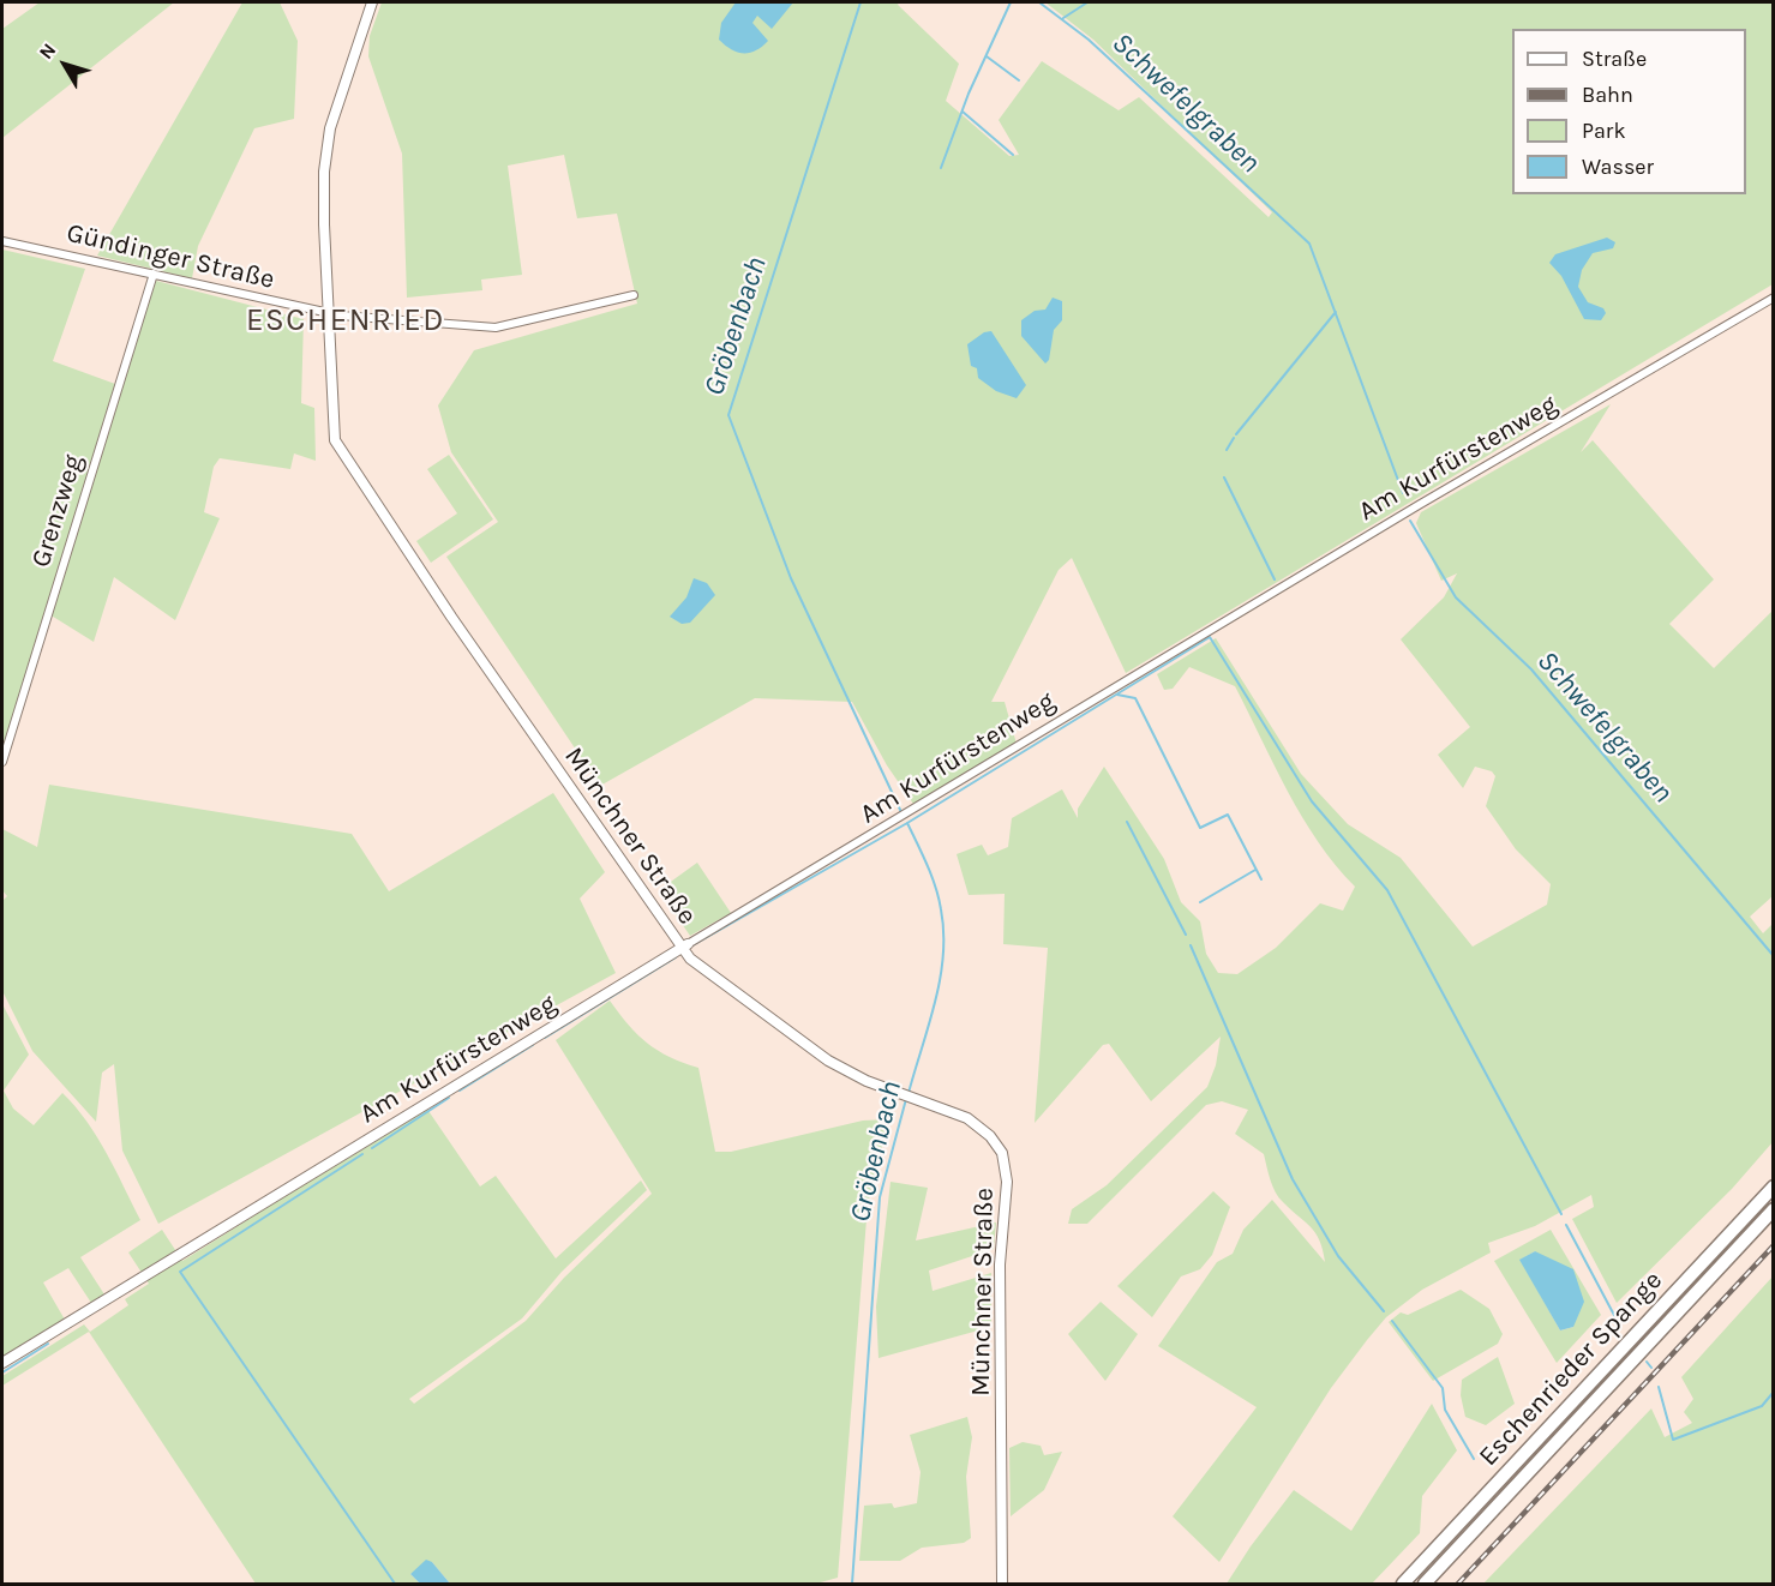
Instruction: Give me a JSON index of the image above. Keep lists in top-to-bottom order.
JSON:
{
  "streets": {
    "highway": ["Eschenrieder Spange"],
    "street": [
      "Gündinger Straße",
      "Am Kurfürstenweg",
      "Grenzweg",
      "Münchner Straße"
    ]
  },
  "crossings": [
    ["Gündinger Straße", "Grenzweg"],
    ["Gündinger Straße", "Münchner Straße"],
    ["Am Kurfürstenweg", "Münchner Straße"]
  ],
  "districts": ["ESCHENRIED"],
  "water": ["Schwefelgraben", "Gröbenbach"],
  "legend": [
    "Straße",
    "Bahn",
    "Park",
    "Wasser"
  ],
  "north": "top left"
}
